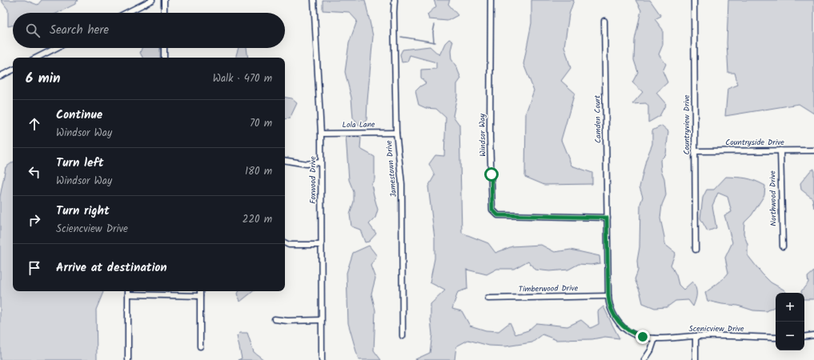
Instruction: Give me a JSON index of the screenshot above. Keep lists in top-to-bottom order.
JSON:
{
  "streets": {
    "street": [
      "Camden Court",
      "Lola Lane",
      "Countryview Drive",
      "Windsor Way",
      "Countryside Drive",
      "Jamestown Drive",
      "Foxwood Drive",
      "Northwood Drive",
      "Timberwood Drive",
      "Scenicview Drive"
    ]
  },
  "crossings": [
    ["Camden Court", "Windsor Way"],
    ["Camden Court", "Timberwood Drive"],
    ["Camden Court", "Scenicview Drive"],
    ["Lola Lane", "Jamestown Drive"],
    ["Lola Lane", "Foxwood Drive"],
    ["Countryview Drive", "Countryside Drive"],
    ["Countryside Drive", "Northwood Drive"],
    ["Timberwood Drive", "Scenicview Drive"]
  ],
  "page": {
    "search": "Search here",
    "heading": ["6 min", "Walk · 470 m"],
    "list": [
      ["Continue", "Windsor Way", "70 m"],
      ["Turn left", "Windsor Way", "180 m"],
      ["Turn right", "Sciencview Drive", "220 m"],
      "Arrive at destination"
    ],
    "map_buttons": ["+", "−"]
  }
}
